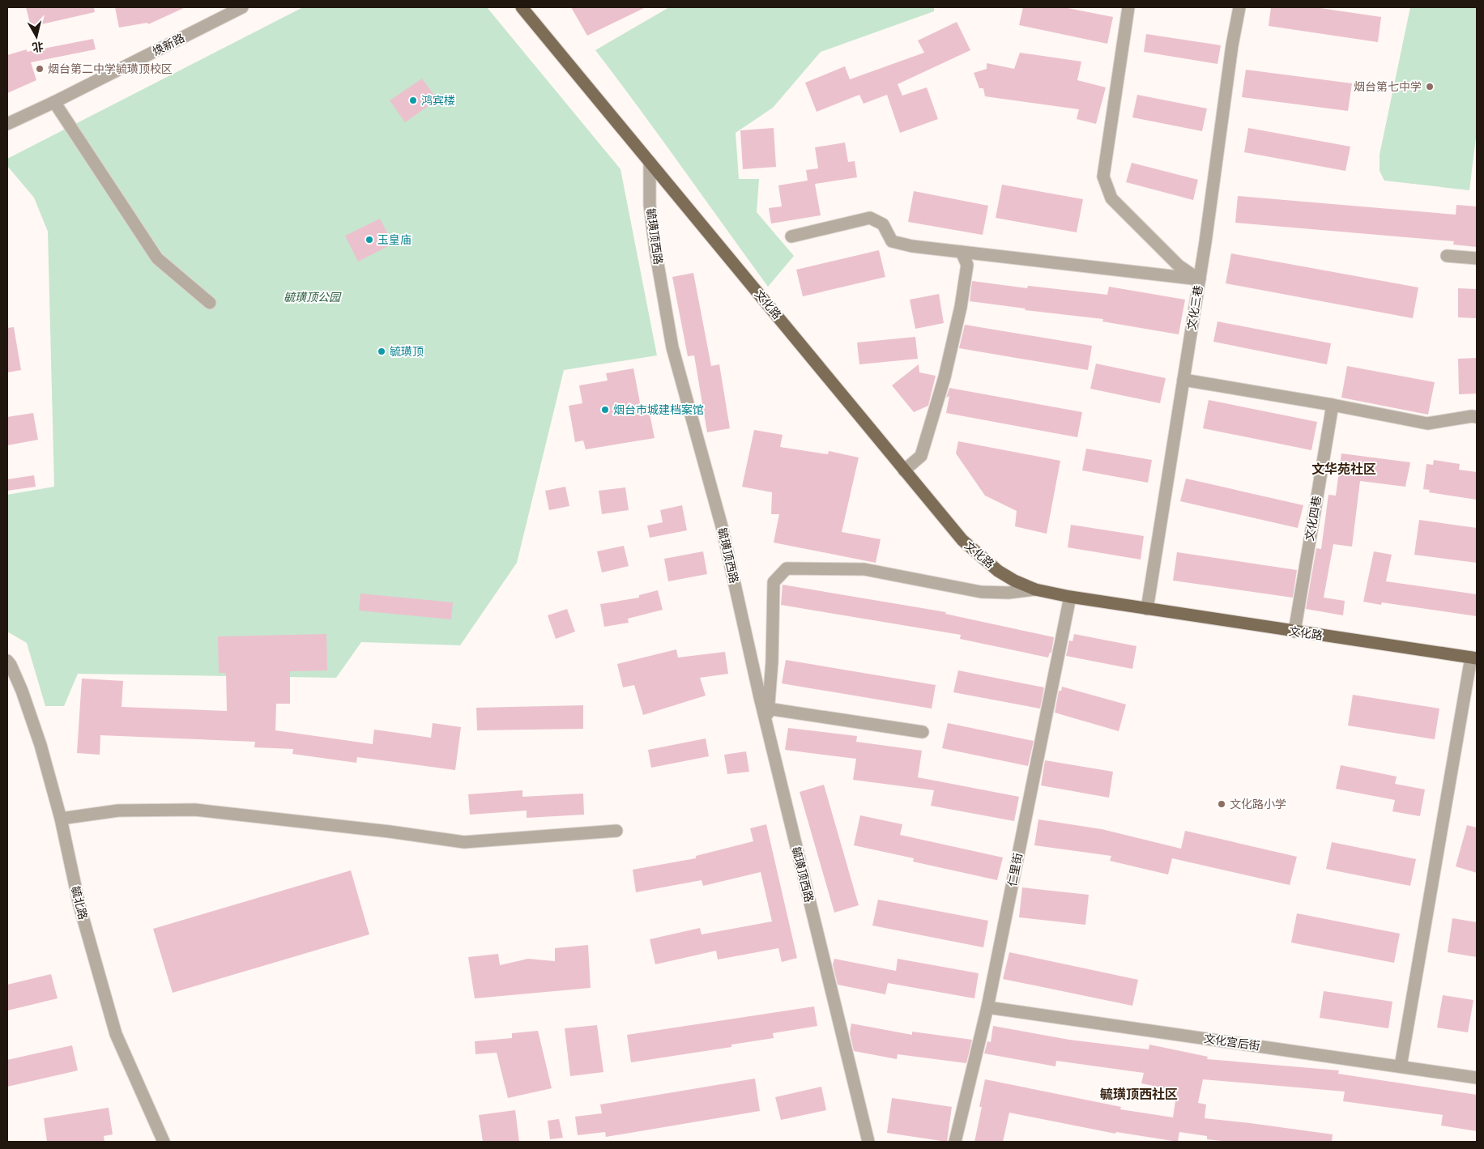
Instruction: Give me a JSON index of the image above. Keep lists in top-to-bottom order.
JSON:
{
  "streets": {
    "main road": ["文化路"],
    "street": [
      "焕新路",
      "毓璜顶西路",
      "文化三巷",
      "文化四巷",
      "仁里街",
      "毓北路",
      "文化宫后街"
    ]
  },
  "crossings": [
    ["毓璜顶西路", "文化路"],
    ["文化路", "文化三巷"],
    ["文化路", "文化四巷"],
    ["文化路", "仁里街"],
    ["仁里街", "文化宫后街"]
  ],
  "districts": ["文华苑社区", "毓璜顶西社区"],
  "parks": ["毓璜顶公园"],
  "places": [
    "烟台第二中学毓璜顶校区",
    "烟台第七中学",
    "鸿宾楼",
    "玉皇庙",
    "毓璜顶",
    "烟台市城建档案馆",
    "文化路小学"
  ],
  "north": "bottom"
}
